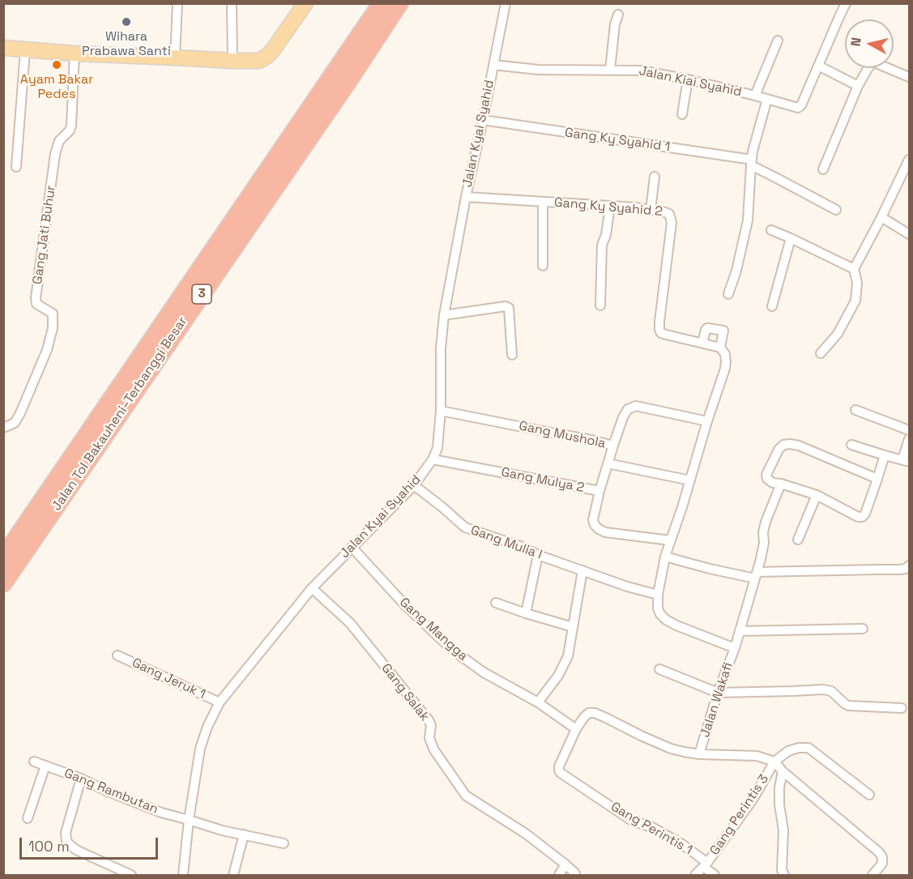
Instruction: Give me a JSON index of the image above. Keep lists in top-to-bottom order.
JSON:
{
  "streets": {
    "highway": ["3", "Jalan Tol Bakauheni–Terbanggi Besar"],
    "street": [
      "Jalan Kiai Syahid",
      "Jalan Kyai Syahid",
      "Gang Ky Syahid 1",
      "Gang Ky Syahid 2",
      "Gang Jati Buhur",
      "Gang Mushola",
      "Gang Mulya 2",
      "Gang Mulia I",
      "Gang Mangga",
      "Gang Jeruk 1",
      "Gang Salak",
      "Jalan Wakafi",
      "Gang Rambutan",
      "Gang Perintis 3",
      "Gang Perintis 1"
    ]
  },
  "crossings": [
    ["Jalan Kiai Syahid", "Jalan Kyai Syahid"],
    ["Jalan Kyai Syahid", "Gang Ky Syahid 1"],
    ["Jalan Kyai Syahid", "Gang Ky Syahid 2"],
    ["Jalan Kyai Syahid", "Gang Mushola"],
    ["Jalan Kyai Syahid", "Gang Mulya 2"],
    ["Jalan Kyai Syahid", "Gang Mulia I"],
    ["Jalan Kyai Syahid", "Gang Mangga"],
    ["Jalan Kyai Syahid", "Gang Jeruk 1"],
    ["Jalan Kyai Syahid", "Gang Salak"],
    ["Jalan Kyai Syahid", "Gang Rambutan"],
    ["Gang Mulia I", "Jalan Wakafi"],
    ["Gang Mangga", "Jalan Wakafi"],
    ["Gang Mangga", "Gang Perintis 1"],
    ["Jalan Wakafi", "Gang Perintis 1"],
    ["Gang Perintis 3", "Gang Perintis 1"]
  ],
  "places": ["Wihara Prabawa Santi", "Ayam Bakar Pedes"],
  "scale_bar": "100 m",
  "north": "left"
}
